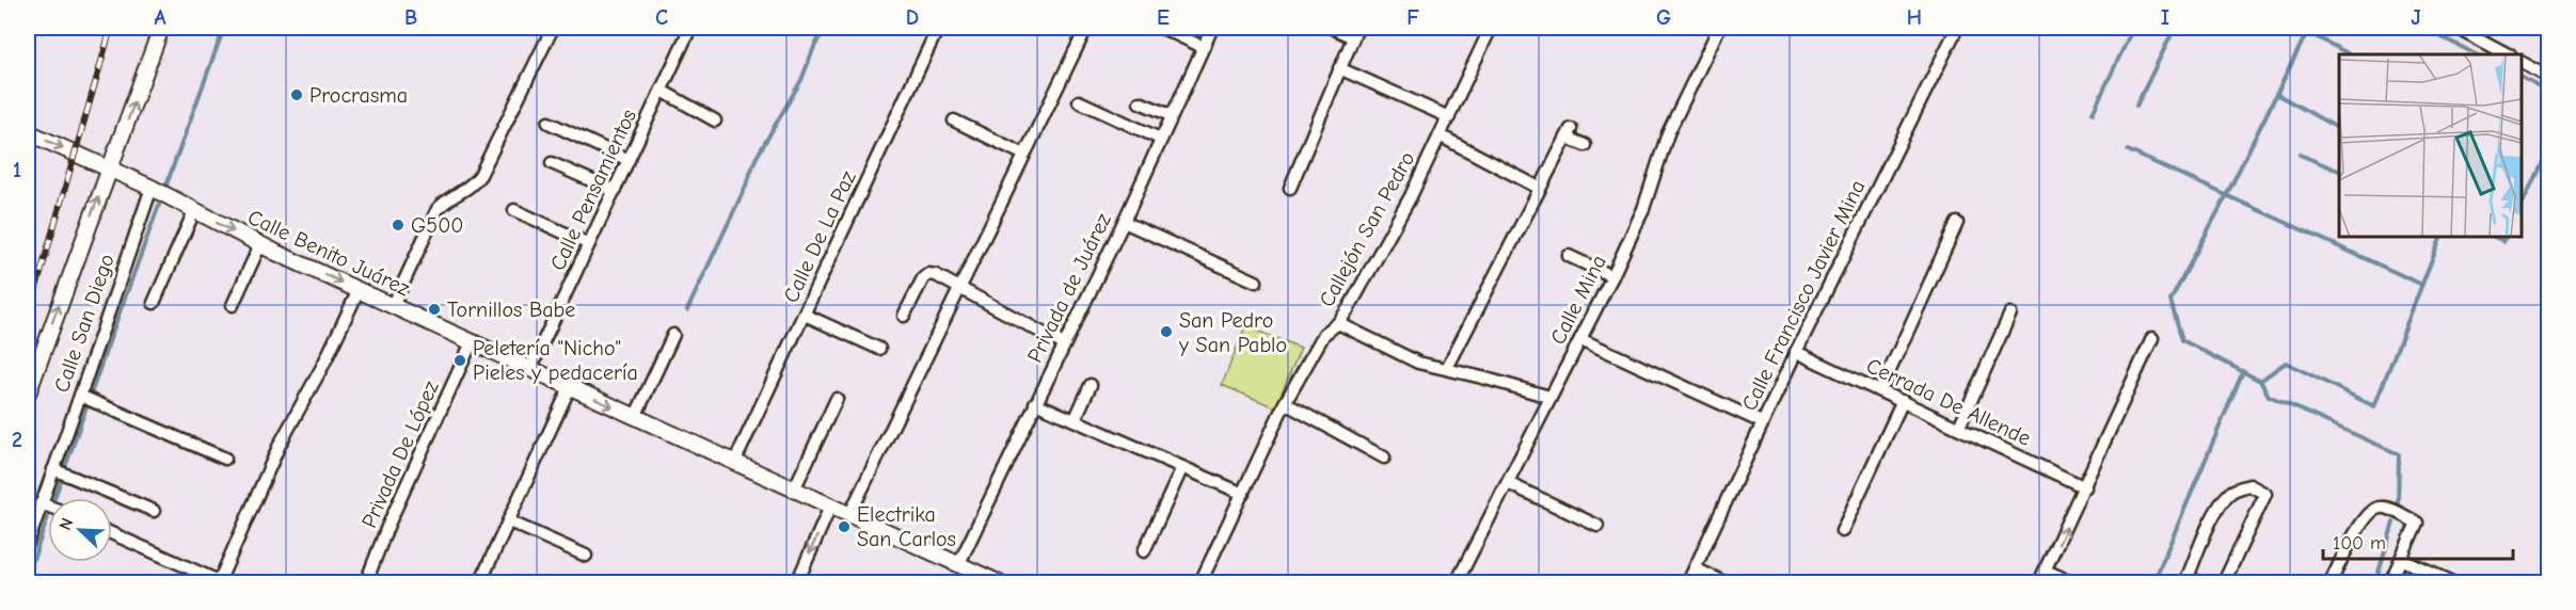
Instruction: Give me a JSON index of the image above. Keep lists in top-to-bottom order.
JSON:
{
  "streets": {
    "main road": ["Calle Benito Juárez"],
    "street": [
      "Calle Pensamientos",
      "Callejón San Pedro",
      "Calle De La Paz",
      "Privada de Juárez",
      "Calle Francisco Javier Mina",
      "Calle Mina",
      "Calle San Diego",
      "Cerrada De Allende",
      "Privada De López"
    ]
  },
  "crossings": [
    ["Calle Pensamientos", "Calle Benito Juárez"],
    ["Calle De La Paz", "Calle Benito Juárez"],
    ["Calle Benito Juárez", "Privada de Juárez"],
    ["Calle Benito Juárez", "Calle San Diego"],
    ["Calle Benito Juárez", "Privada De López"],
    ["Calle Francisco Javier Mina", "Cerrada De Allende"]
  ],
  "places": [
    "Procrasma",
    "G500",
    "Tornillos Babe",
    "San Pedro y San Pablo",
    "Peletería \"Nicho\" Pieles y pedacería",
    "Electrika San Carlos"
  ],
  "scale_bar": "100 m",
  "north": "top left",
  "grid": {
    "columns": [
      "A",
      "B",
      "C",
      "D",
      "E",
      "F",
      "G",
      "H",
      "I",
      "J"
    ],
    "rows": ["1", "2"]
  }
}
